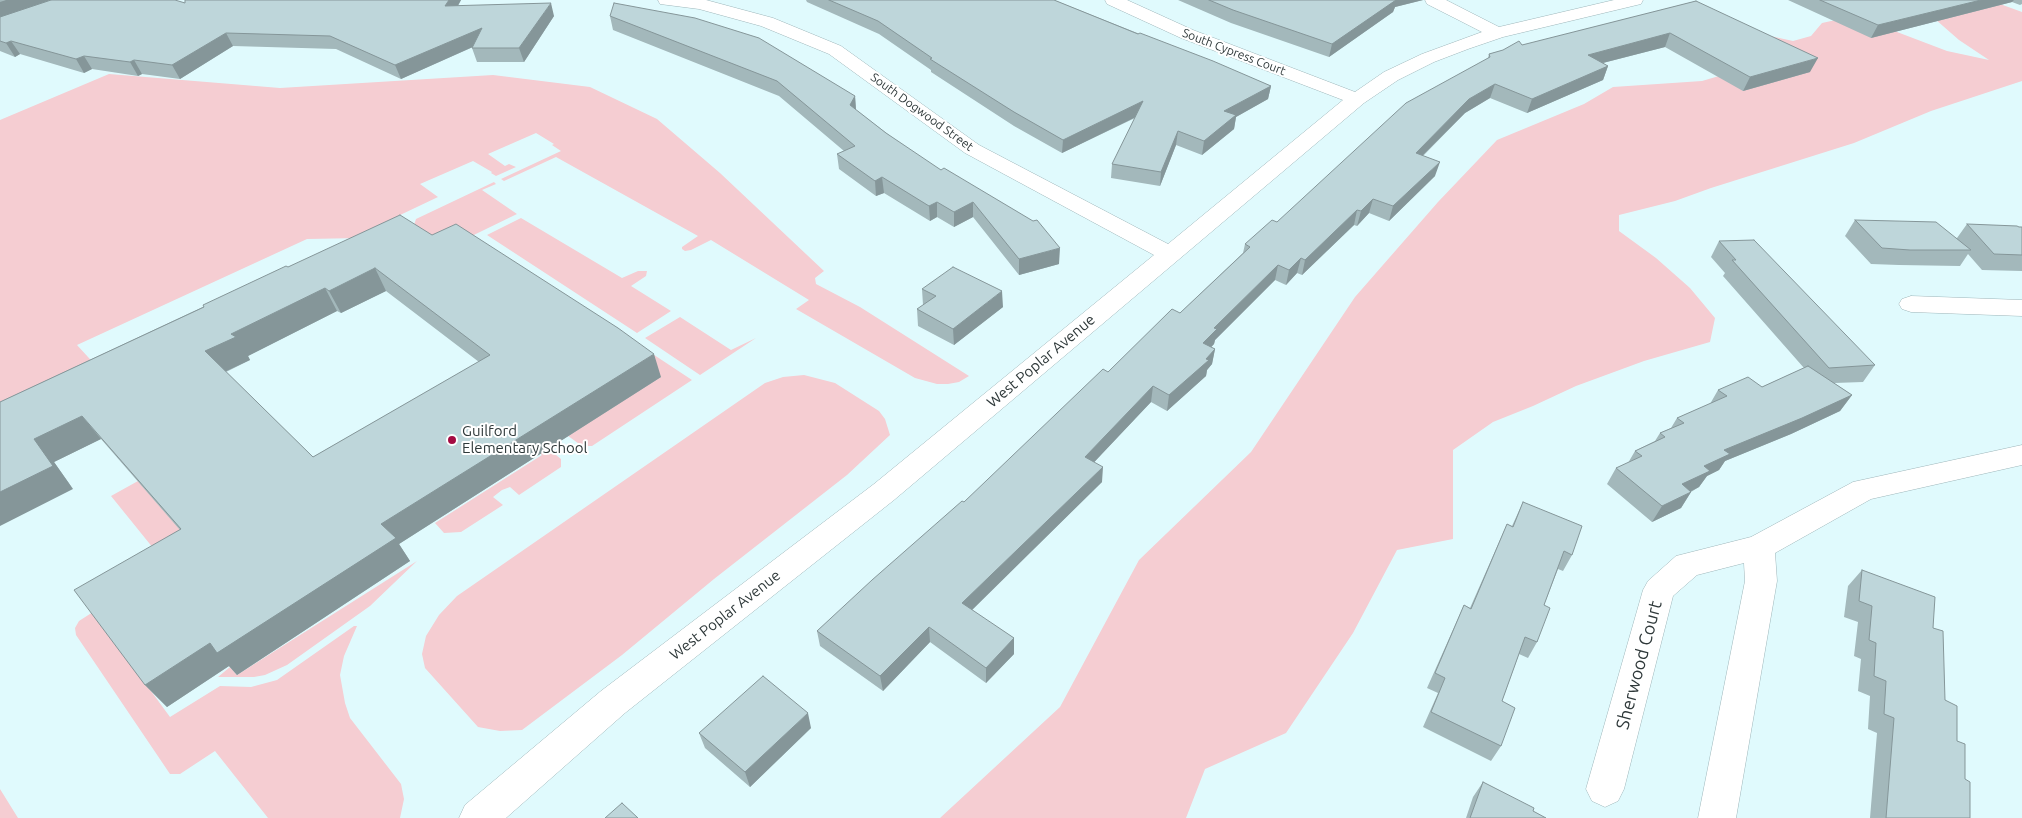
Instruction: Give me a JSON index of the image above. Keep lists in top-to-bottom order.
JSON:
{
  "streets": {
    "street": [
      "South Cypress Court",
      "South Dogwood Street",
      "West Poplar Avenue",
      "Sherwood Court"
    ]
  },
  "crossings": [
    ["South Cypress Court", "West Poplar Avenue"],
    ["South Dogwood Street", "West Poplar Avenue"]
  ],
  "places": ["Guilford Elementary School"]
}
